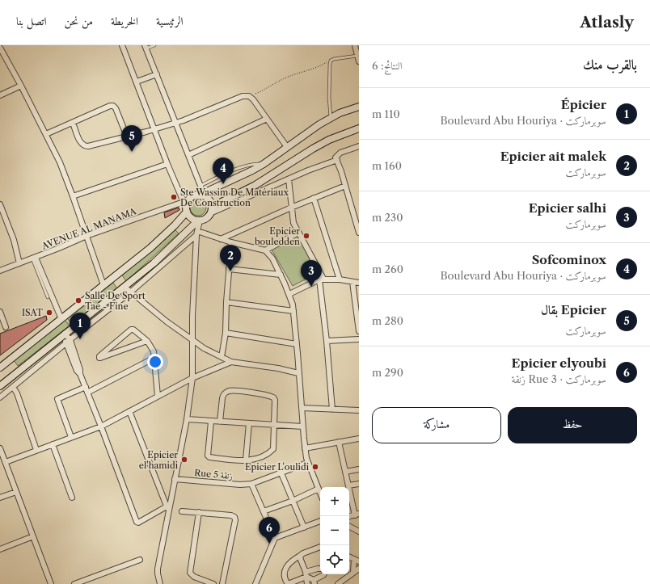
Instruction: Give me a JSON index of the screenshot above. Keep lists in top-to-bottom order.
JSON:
{
  "streets": {
    "street": ["AVENUE AL MANAMA", "Rue 5 زنقة"]
  },
  "places": [
    "Ste Wassim De Matériaux De Construction",
    "Epicier bouledden",
    "Salle De Sport Tae - Fine",
    "ISAT",
    "Epicier el'hamidi",
    "Epicier L'oulidi"
  ],
  "page": {
    "header": "Atlasly",
    "nav": [
      "الرئيسية",
      "الخريطة",
      "من نحن",
      "اتصل بنا"
    ],
    "heading": ["بالقرب منك", "النتائج: 6"],
    "list": [
      {
        "mark": "1",
        "name": "Épicier",
        "note": "سوبرماركت · Boulevard Abu Houriya",
        "value": "110 m"
      },
      {
        "mark": "2",
        "name": "Epicier ait malek",
        "note": "سوبرماركت",
        "value": "160 m"
      },
      {
        "mark": "3",
        "name": "Epicier salhi",
        "note": "سوبرماركت",
        "value": "230 m"
      },
      {
        "mark": "4",
        "name": "Sofcominox",
        "note": "سوبرماركت · Boulevard Abu Houriya",
        "value": "260 m"
      },
      {
        "mark": "5",
        "name": "Epicier بقال",
        "note": "سوبرماركت",
        "value": "280 m"
      },
      {
        "mark": "6",
        "name": "Epicier elyoubi",
        "note": "سوبرماركت · Rue 3 زنقة",
        "value": "290 m"
      }
    ],
    "pins": [
      "5",
      "4",
      "2",
      "3",
      "1",
      "6"
    ],
    "buttons": ["حفظ", "مشاركة"],
    "map_buttons": ["+", "−"]
  }
}
